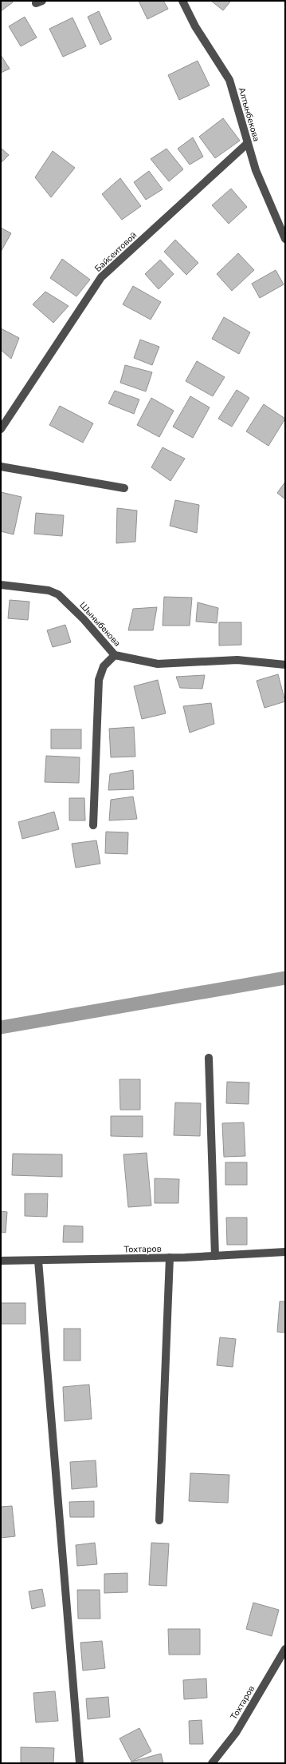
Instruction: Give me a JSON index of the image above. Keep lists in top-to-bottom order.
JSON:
{
  "streets": {
    "street": [
      "Алтынбекова",
      "Байсеитовой",
      "Шыныбекова",
      "Тохтаров"
    ]
  },
  "crossings": [
    ["Алтынбекова", "Байсеитовой"]
  ]
}
